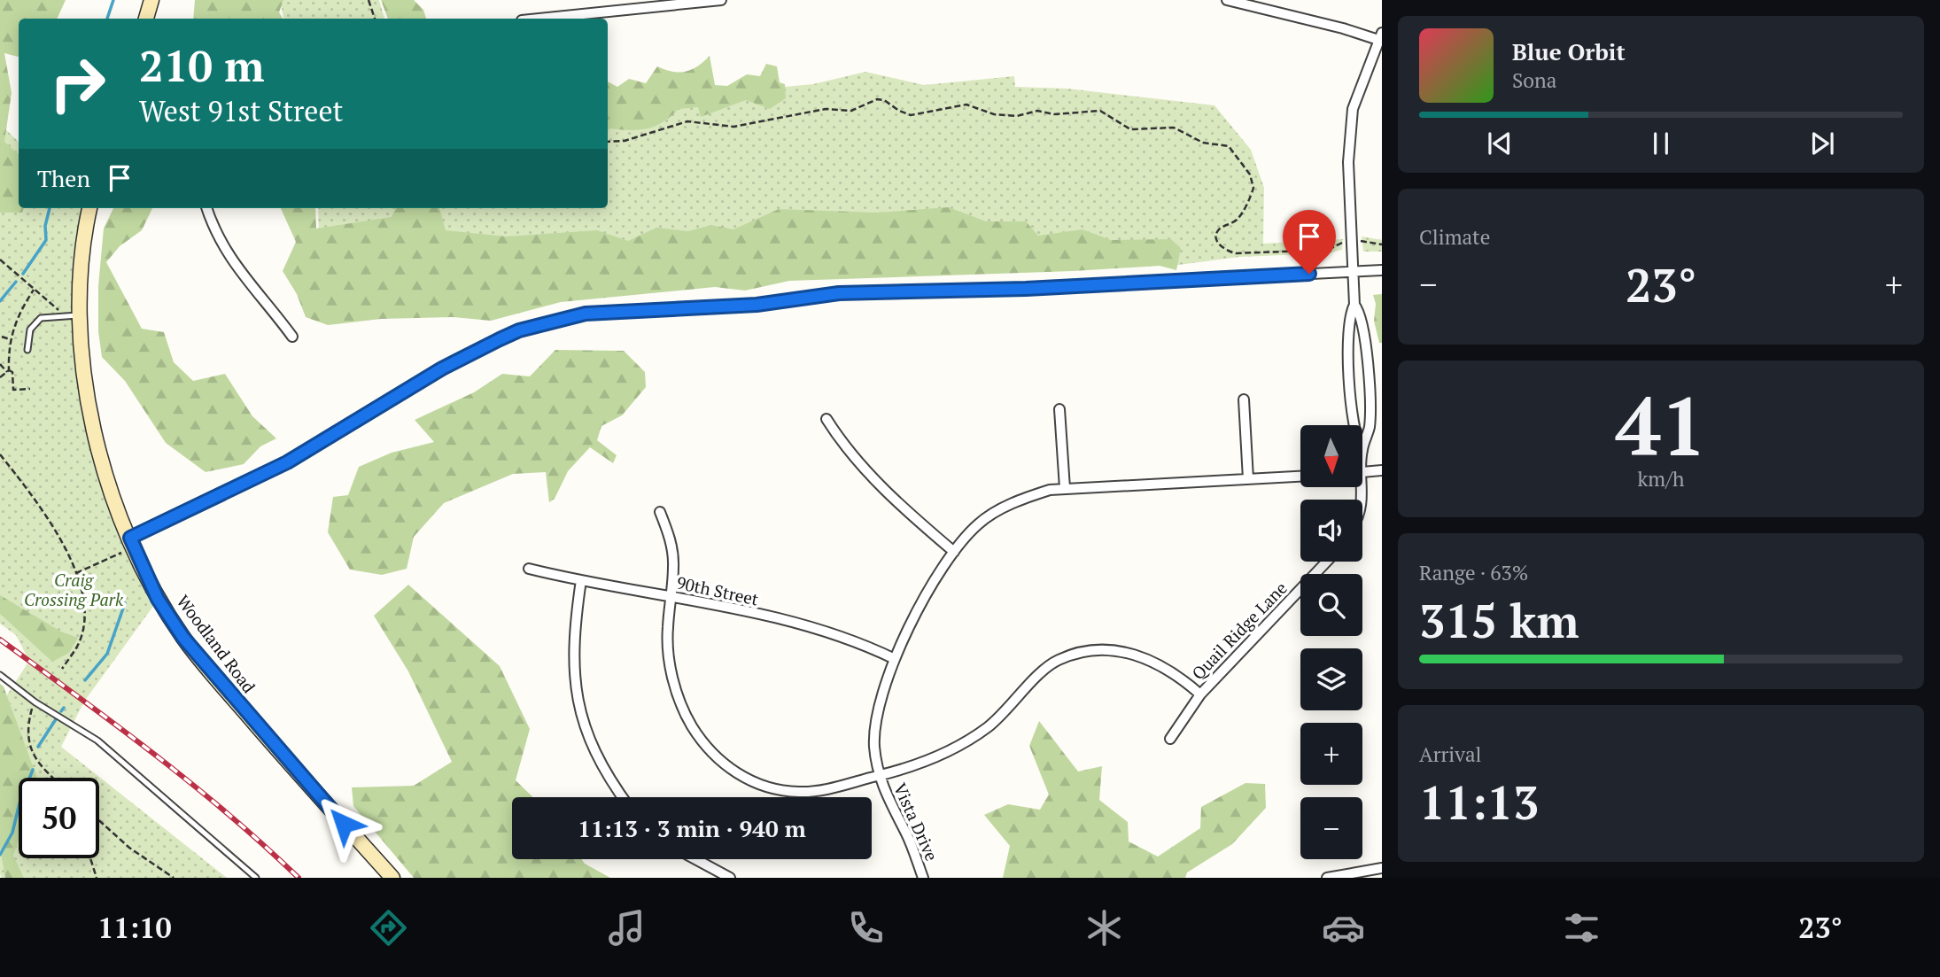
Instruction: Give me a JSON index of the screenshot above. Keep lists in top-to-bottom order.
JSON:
{
  "streets": {
    "main road": ["Woodland Road"],
    "street": ["90th Street", "Quail Ridge Lane", "Vista Drive"]
  },
  "crossings": [
    ["90th Street", "Vista Drive"]
  ],
  "parks": ["Craig Crossing Park"],
  "north": "bottom",
  "page": {
    "turn": ["210 m", "West 91st Street"],
    "song": ["Blue Orbit", "Sona"],
    "then": "Then",
    "tile": [
      "Climate",
      ["41", "km/h"],
      ["Range · 63%", "315 km"],
      ["Arrival", "11:13"]
    ],
    "heat": ["−", "23°", "+"],
    "map_buttons": ["+", "−"],
    "limit": "50",
    "trip": "11:13 · 3 min · 940 m",
    "tabs": ["11:10", "23°"]
  }
}
